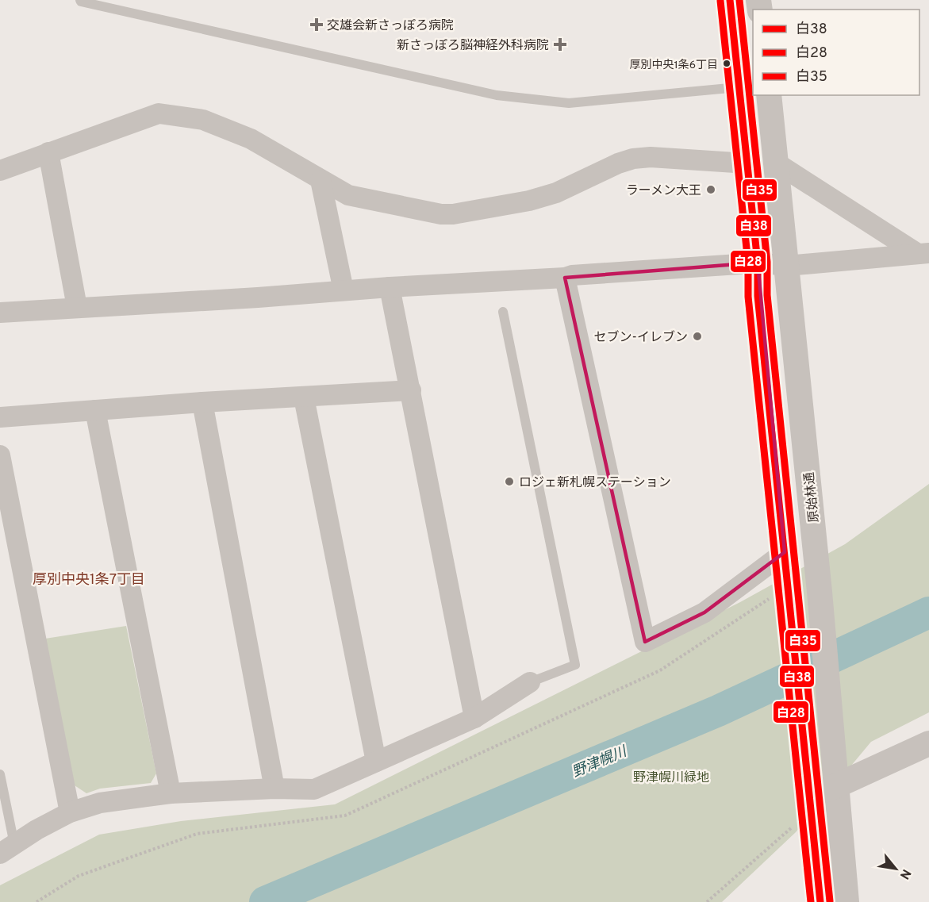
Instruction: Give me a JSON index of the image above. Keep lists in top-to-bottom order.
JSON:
{
  "streets": {
    "street": ["原始林通"]
  },
  "districts": ["厚別中央1条7丁目"],
  "water": ["野津幌川"],
  "parks": ["野津幌川緑地"],
  "places": {
    "health": ["交雄会新さっぽろ病院", "新さっぽろ脳神経外科病院"],
    "other": [
      "厚別中央1条6丁目",
      "ラーメン大王",
      "セブン-イレブン",
      "ロジェ新札幌ステーション"
    ]
  },
  "lines": ["transit line 白38", "transit line 白35", "transit line 白28"],
  "legend": ["白38", "白28", "白35"],
  "north": "bottom right"
}
